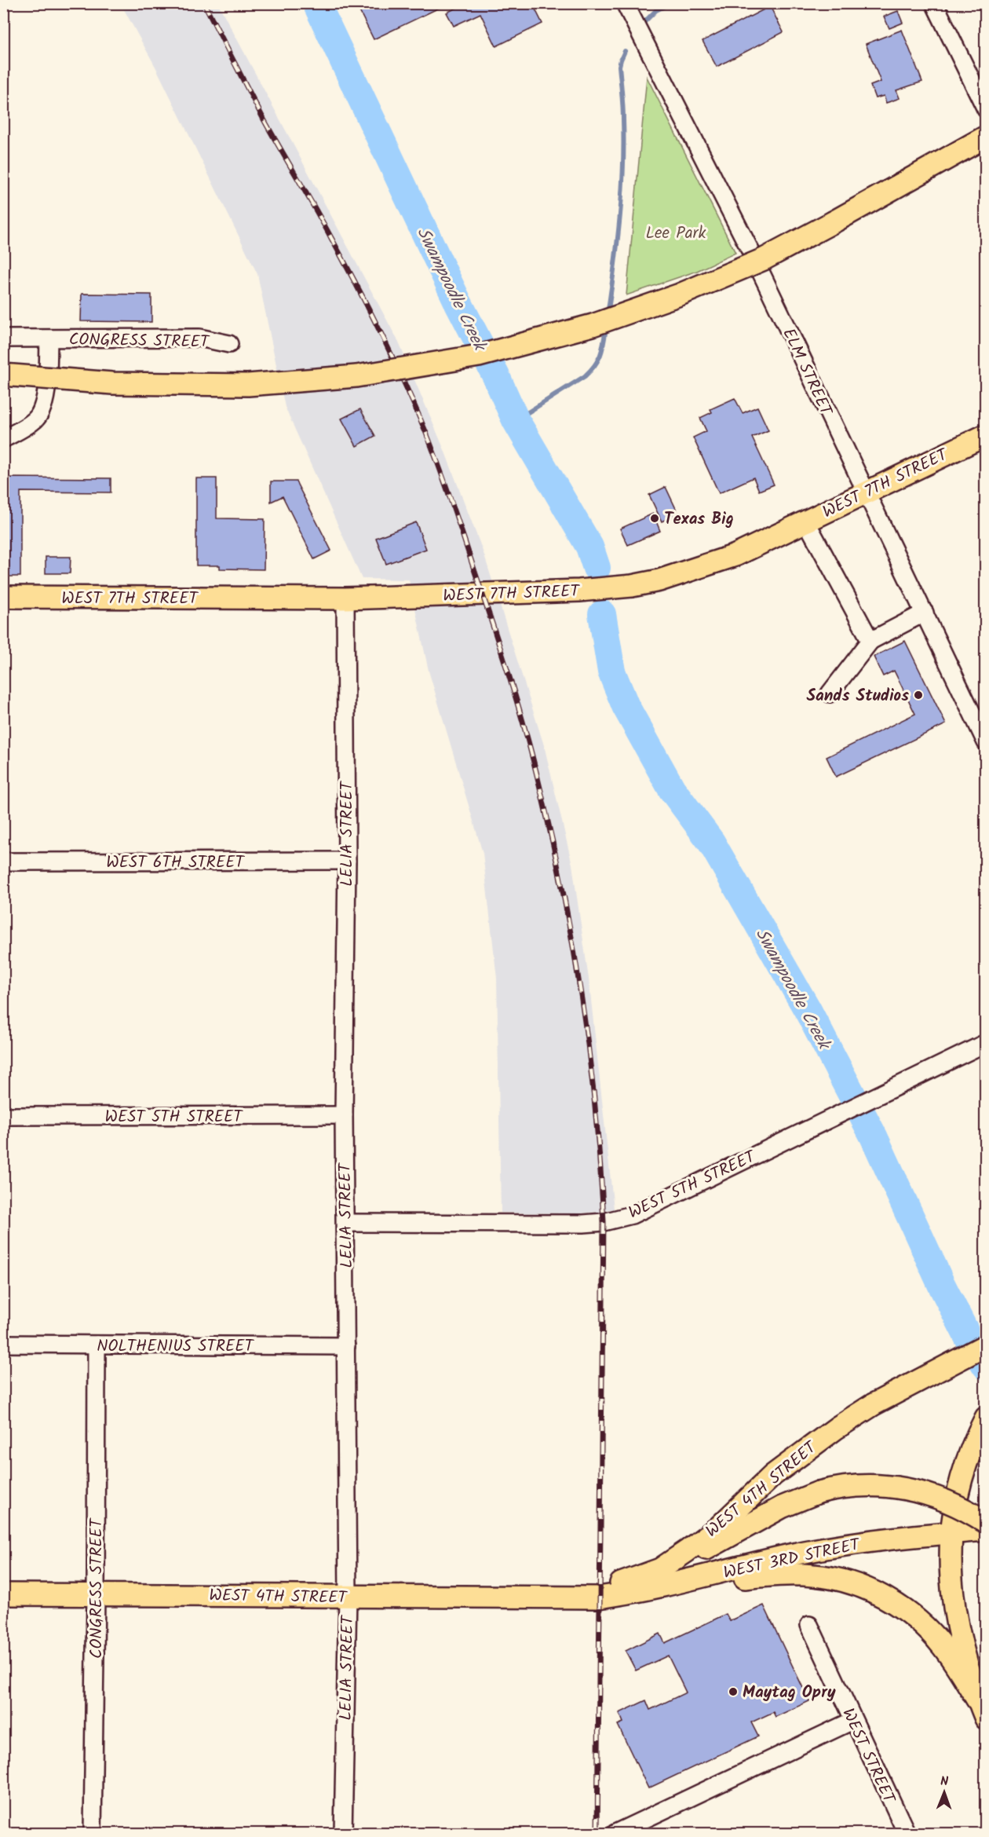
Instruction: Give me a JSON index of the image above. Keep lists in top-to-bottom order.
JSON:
{
  "streets": {
    "main road": ["WEST 7TH STREET", "WEST 4TH STREET", "WEST 3RD STREET"],
    "street": [
      "CONGRESS STREET",
      "ELM STREET",
      "LELIA STREET",
      "WEST 6TH STREET",
      "WEST 5TH STREET",
      "NOLTHENIUS STREET",
      "WEST STREET"
    ]
  },
  "crossings": [
    ["CONGRESS STREET", "NOLTHENIUS STREET"],
    ["CONGRESS STREET", "WEST 4TH STREET"],
    ["ELM STREET", "WEST 7TH STREET"],
    ["WEST 7TH STREET", "LELIA STREET"],
    ["LELIA STREET", "WEST 6TH STREET"],
    ["LELIA STREET", "WEST 5TH STREET"],
    ["LELIA STREET", "NOLTHENIUS STREET"],
    ["LELIA STREET", "WEST 4TH STREET"],
    ["WEST 4TH STREET", "WEST 3RD STREET"]
  ],
  "water": ["Swampoodle Creek"],
  "parks": ["Lee Park"],
  "places": ["Texas Big", "Sands Studios", "Maytag Opry"],
  "north": "top"
}
